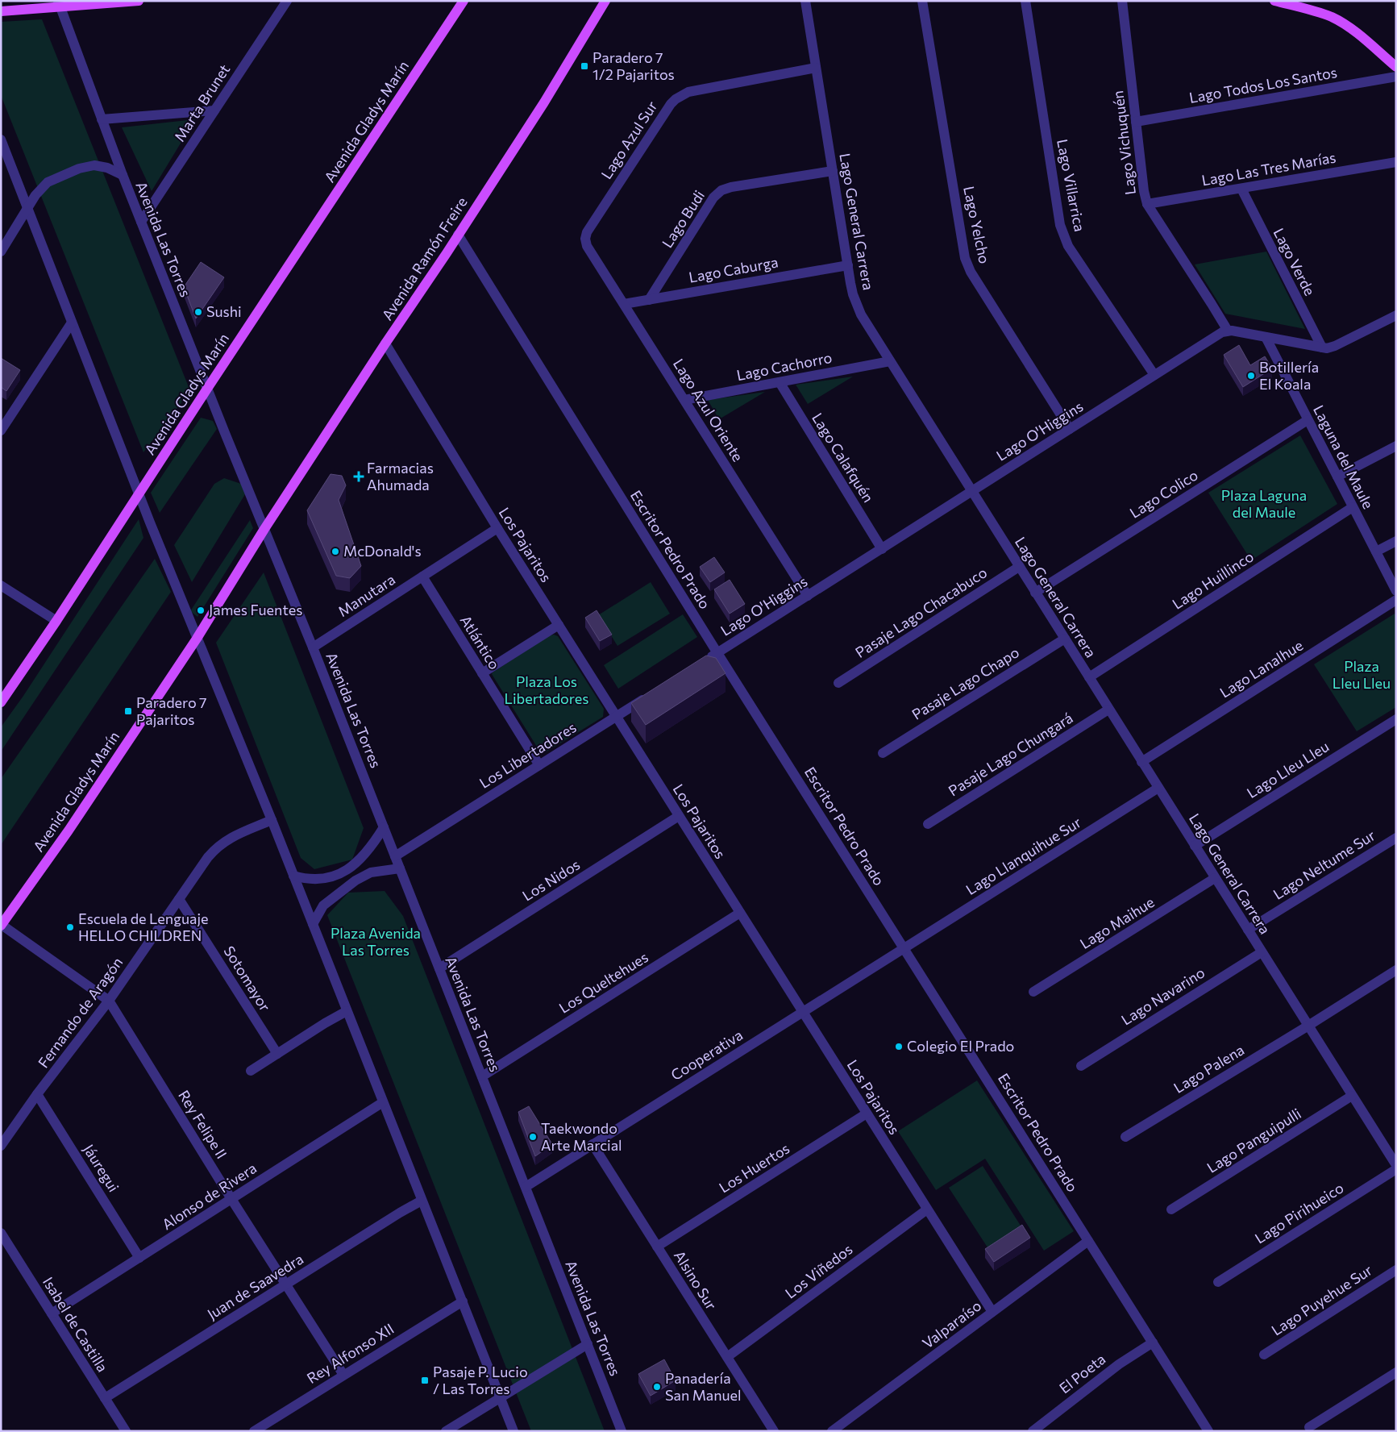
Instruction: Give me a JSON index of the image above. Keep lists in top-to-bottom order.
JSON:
{
  "streets": {
    "main road": ["Avenida Gladys Marín", "Avenida Ramón Freire"],
    "street": [
      "Lago Todos Los Santos",
      "Marta Brunet",
      "Lago Azul Sur",
      "Lago Vichuquén",
      "Lago Las Tres Marías",
      "Lago Villarrica",
      "Lago Budi",
      "Lago General Carrera",
      "Lago Yelcho",
      "Avenida Las Torres",
      "Lago Verde",
      "Lago Caburga",
      "Lago Cachorro",
      "Lago Azul Oriente",
      "Lago O'Higgins",
      "Laguna del Maule",
      "Lago Calafquén",
      "Lago Colico",
      "Los Pajaritos",
      "Escritor Pedro Prado",
      "Lago Huillinco",
      "Manutara",
      "Pasaje Lago Chacabuco",
      "Atlántico",
      "Lago Lanalhue",
      "Pasaje Lago Chapo",
      "Pasaje Lago Chungará",
      "Los Libertadores",
      "Lago Lleu Lleu",
      "Lago Llanquihue Sur",
      "Lago Neltume Sur",
      "Los Nidos",
      "Lago Maihue",
      "Sotomayor",
      "Los Queltehues",
      "Lago Navarino",
      "Fernando de Aragón",
      "Cooperativa",
      "Lago Palena",
      "Rey Felipe II",
      "Lago Panguipulli",
      "Jáuregui",
      "Los Huertos",
      "Alonso de Rivera",
      "Lago Pirihueico",
      "Los Viñedos",
      "Alsino Sur",
      "Juan de Saavedra",
      "Lago Puyehue Sur",
      "Isabel de Castilla",
      "Valparaíso",
      "Rey Alfonso XII",
      "El Poeta"
    ]
  },
  "crossings": [
    ["Lago Todos Los Santos", "Lago Vichuquén"],
    ["Marta Brunet", "Avenida Las Torres"],
    ["Avenida Gladys Marín", "Avenida Las Torres"],
    ["Avenida Gladys Marín", "Avenida Ramón Freire"],
    ["Avenida Gladys Marín", "Rey Felipe II"],
    ["Lago Azul Sur", "Lago General Carrera"],
    ["Lago Azul Sur", "Lago Azul Oriente"],
    ["Lago Vichuquén", "Lago Las Tres Marías"],
    ["Lago Vichuquén", "Lago O'Higgins"],
    ["Lago Las Tres Marías", "Lago Verde"],
    ["Lago Villarrica", "Lago O'Higgins"],
    ["Lago Budi", "Lago General Carrera"],
    ["Lago Budi", "Lago Caburga"],
    ["Lago General Carrera", "Lago Caburga"],
    ["Lago General Carrera", "Lago Cachorro"],
    ["Lago General Carrera", "Lago O'Higgins"],
    ["Lago General Carrera", "Lago Colico"],
    ["Lago General Carrera", "Lago Huillinco"],
    ["Lago General Carrera", "Pasaje Lago Chacabuco"],
    ["Lago General Carrera", "Lago Lanalhue"],
    ["Lago General Carrera", "Pasaje Lago Chapo"],
    ["Lago General Carrera", "Pasaje Lago Chungará"],
    ["Lago General Carrera", "Lago Lleu Lleu"],
    ["Lago General Carrera", "Lago Llanquihue Sur"],
    ["Lago General Carrera", "Lago Neltume Sur"],
    ["Lago General Carrera", "Lago Maihue"],
    ["Lago General Carrera", "Lago Navarino"],
    ["Lago General Carrera", "Lago Palena"],
    ["Lago General Carrera", "Lago Panguipulli"],
    ["Lago Yelcho", "Lago O'Higgins"],
    ["Avenida Las Torres", "Avenida Ramón Freire"],
    ["Avenida Las Torres", "Manutara"],
    ["Avenida Las Torres", "Los Libertadores"],
    ["Avenida Las Torres", "Los Nidos"],
    ["Avenida Las Torres", "Los Queltehues"],
    ["Avenida Las Torres", "Cooperativa"],
    ["Avenida Ramón Freire", "Los Pajaritos"],
    ["Avenida Ramón Freire", "Escritor Pedro Prado"],
    ["Lago Caburga", "Lago Azul Oriente"],
    ["Lago Cachorro", "Lago Azul Oriente"],
    ["Lago Cachorro", "Lago Calafquén"],
    ["Lago Azul Oriente", "Lago O'Higgins"],
    ["Lago O'Higgins", "Lago Calafquén"],
    ["Lago O'Higgins", "Escritor Pedro Prado"],
    ["Laguna del Maule", "Lago Colico"],
    ["Laguna del Maule", "Lago Huillinco"],
    ["Los Pajaritos", "Manutara"],
    ["Los Pajaritos", "Los Libertadores"],
    ["Los Pajaritos", "Los Nidos"],
    ["Los Pajaritos", "Los Queltehues"],
    ["Los Pajaritos", "Cooperativa"],
    ["Los Pajaritos", "Los Huertos"],
    ["Los Pajaritos", "Los Viñedos"],
    ["Los Pajaritos", "Valparaíso"],
    ["Escritor Pedro Prado", "Lago Llanquihue Sur"],
    ["Escritor Pedro Prado", "Cooperativa"],
    ["Escritor Pedro Prado", "Valparaíso"],
    ["Escritor Pedro Prado", "El Poeta"],
    ["Manutara", "Atlántico"],
    ["Atlántico", "Los Libertadores"],
    ["Lago Llanquihue Sur", "Cooperativa"],
    ["Sotomayor", "Fernando de Aragón"],
    ["Fernando de Aragón", "Rey Felipe II"],
    ["Fernando de Aragón", "Jáuregui"],
    ["Cooperativa", "Alsino Sur"],
    ["Rey Felipe II", "Alonso de Rivera"],
    ["Rey Felipe II", "Juan de Saavedra"],
    ["Rey Felipe II", "Rey Alfonso XII"],
    ["Jáuregui", "Alonso de Rivera"],
    ["Los Huertos", "Alsino Sur"],
    ["Alonso de Rivera", "Isabel de Castilla"],
    ["Los Viñedos", "Alsino Sur"],
    ["Juan de Saavedra", "Isabel de Castilla"]
  ],
  "parks": [
    "Plaza Laguna del Maule",
    "Plaza Lleu Lleu",
    "Plaza Los Libertadores",
    "Plaza Avenida Las Torres"
  ],
  "places": {
    "transit": ["Paradero 7 1/2 Pajaritos", "Paradero 7 Pajaritos", "Pasaje P. Lucio / Las Torres"],
    "other": [
      "Sushi",
      "Botillería El Koala",
      "McDonald's",
      "James Fuentes",
      "Escuela de Lenguaje HELLO CHILDREN",
      "Colegio El Prado",
      "Taekwondo Arte Marcial",
      "Panadería San Manuel"
    ],
    "health": ["Farmacias Ahumada"]
  }
}
